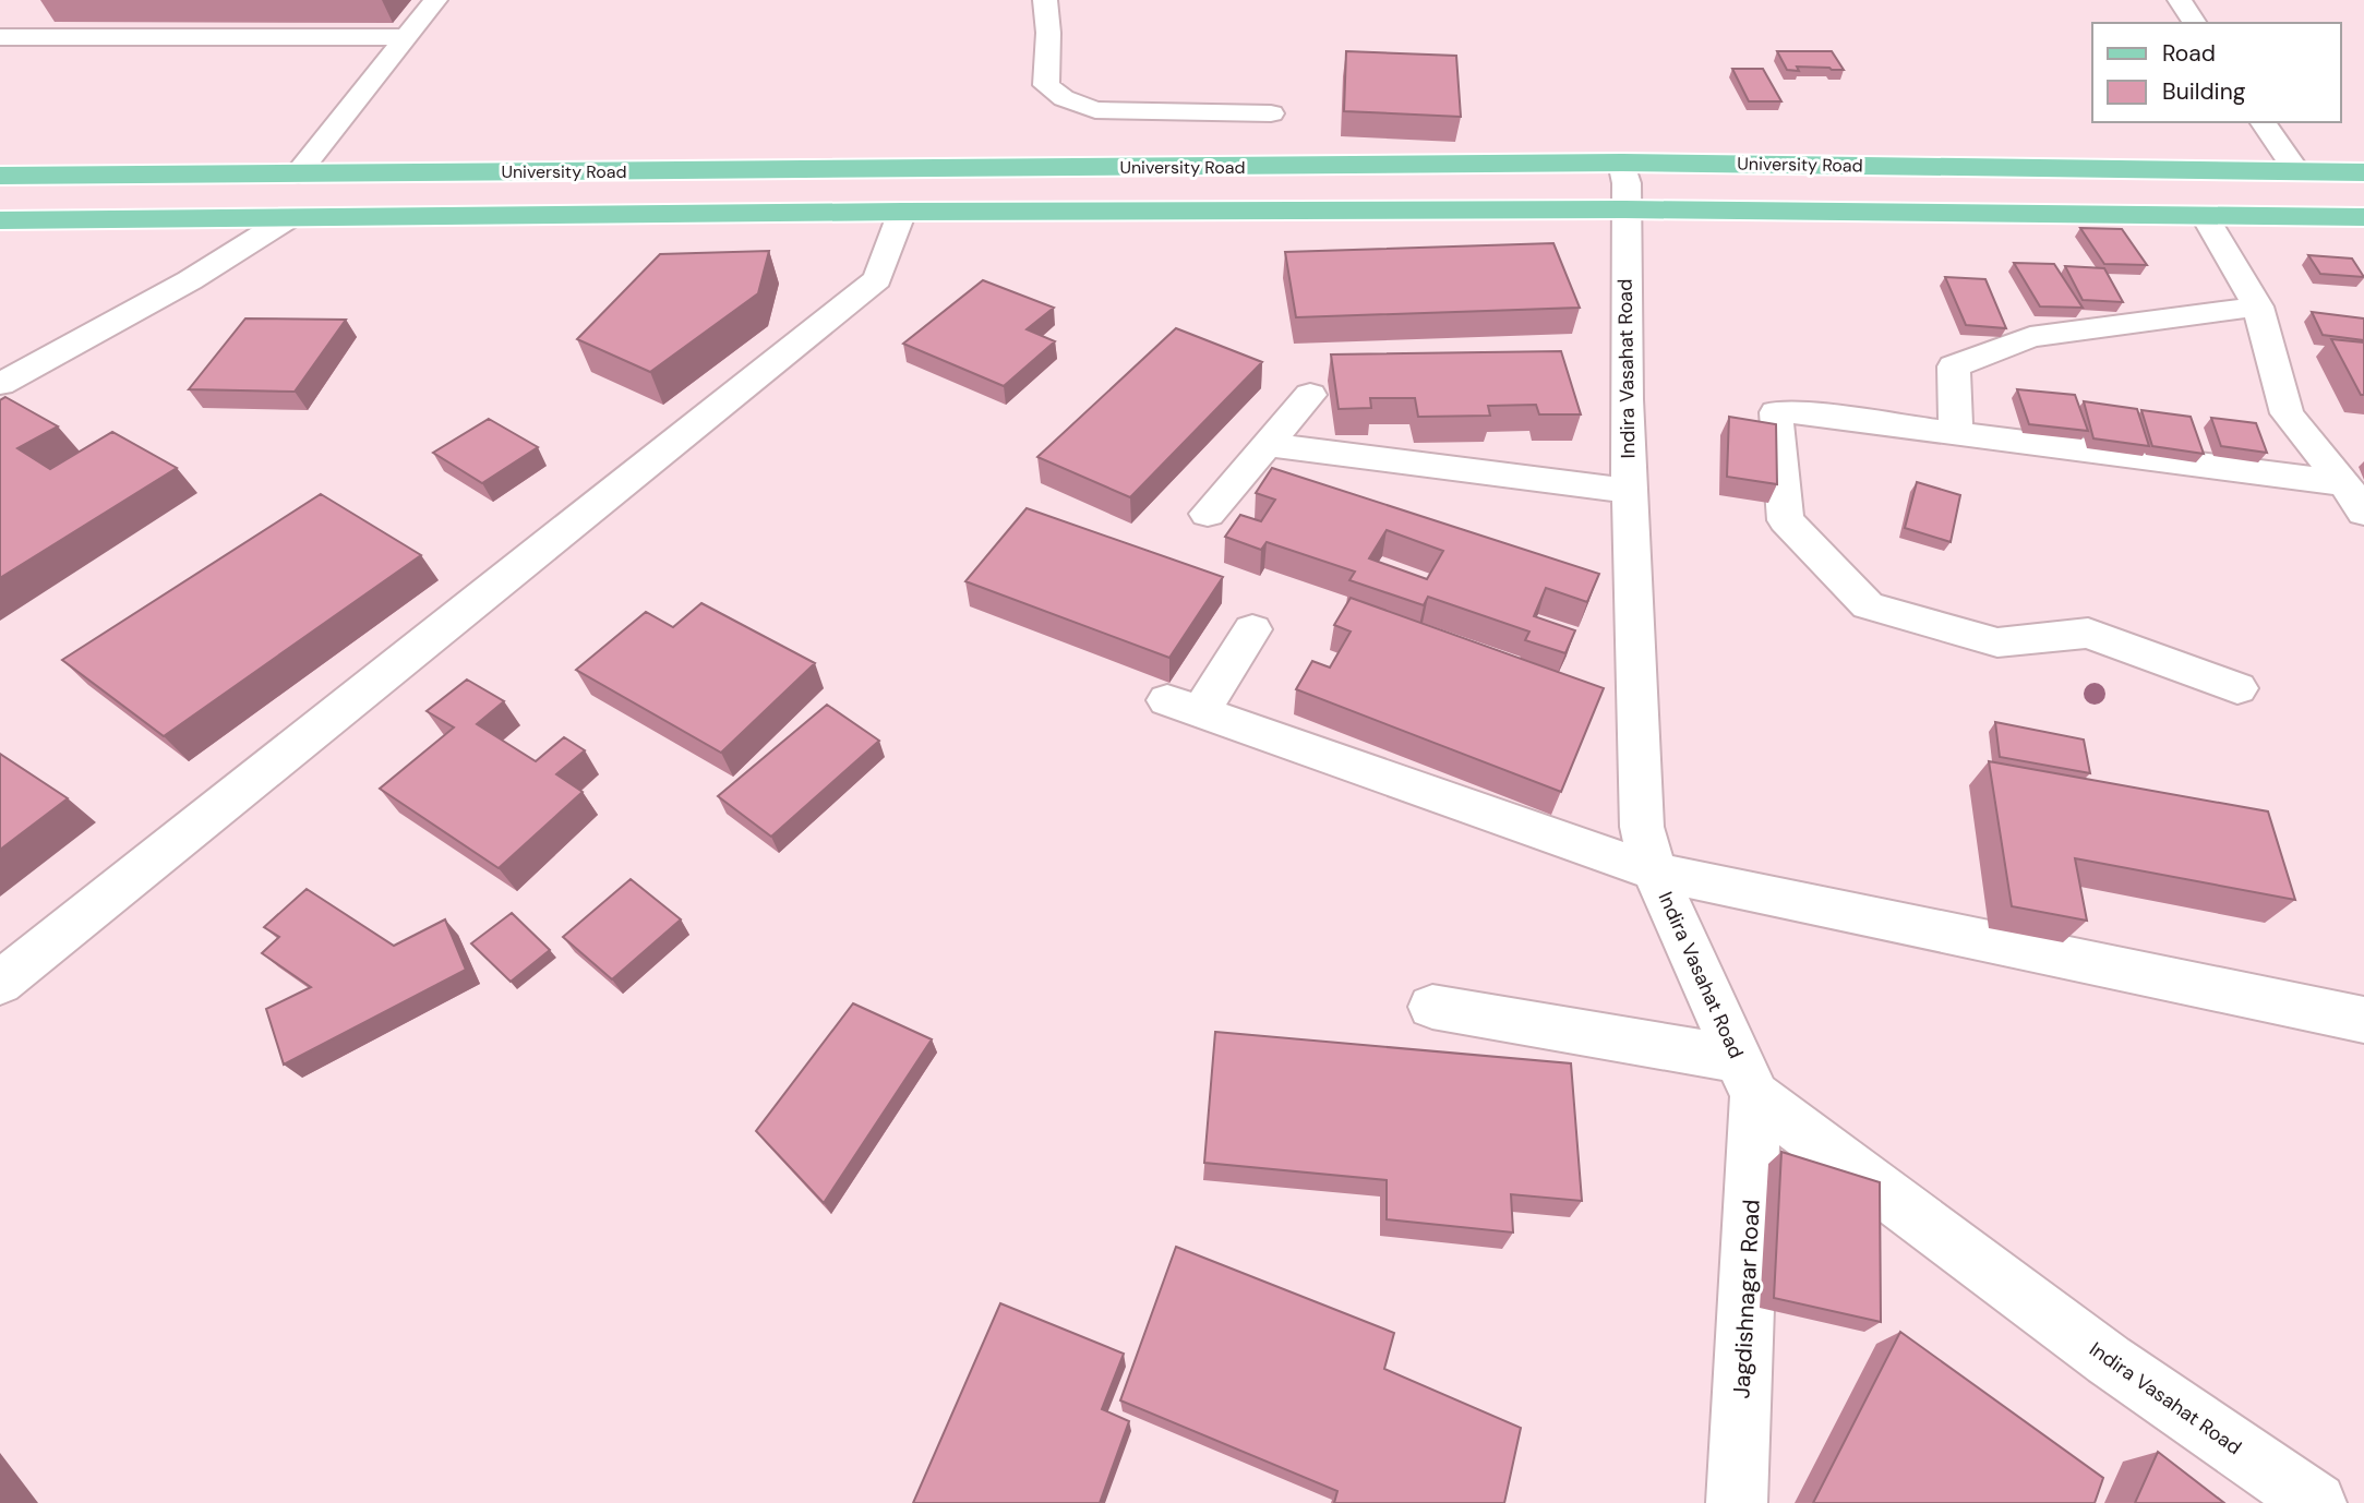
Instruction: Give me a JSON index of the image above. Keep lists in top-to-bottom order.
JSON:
{
  "streets": {
    "main road": ["University Road"],
    "street": ["Indira Vasahat Road", "Jagdishnagar Road"]
  },
  "crossings": [
    ["University Road", "Indira Vasahat Road"],
    ["Indira Vasahat Road", "Jagdishnagar Road"]
  ],
  "legend": ["Road", "Building"]
}
